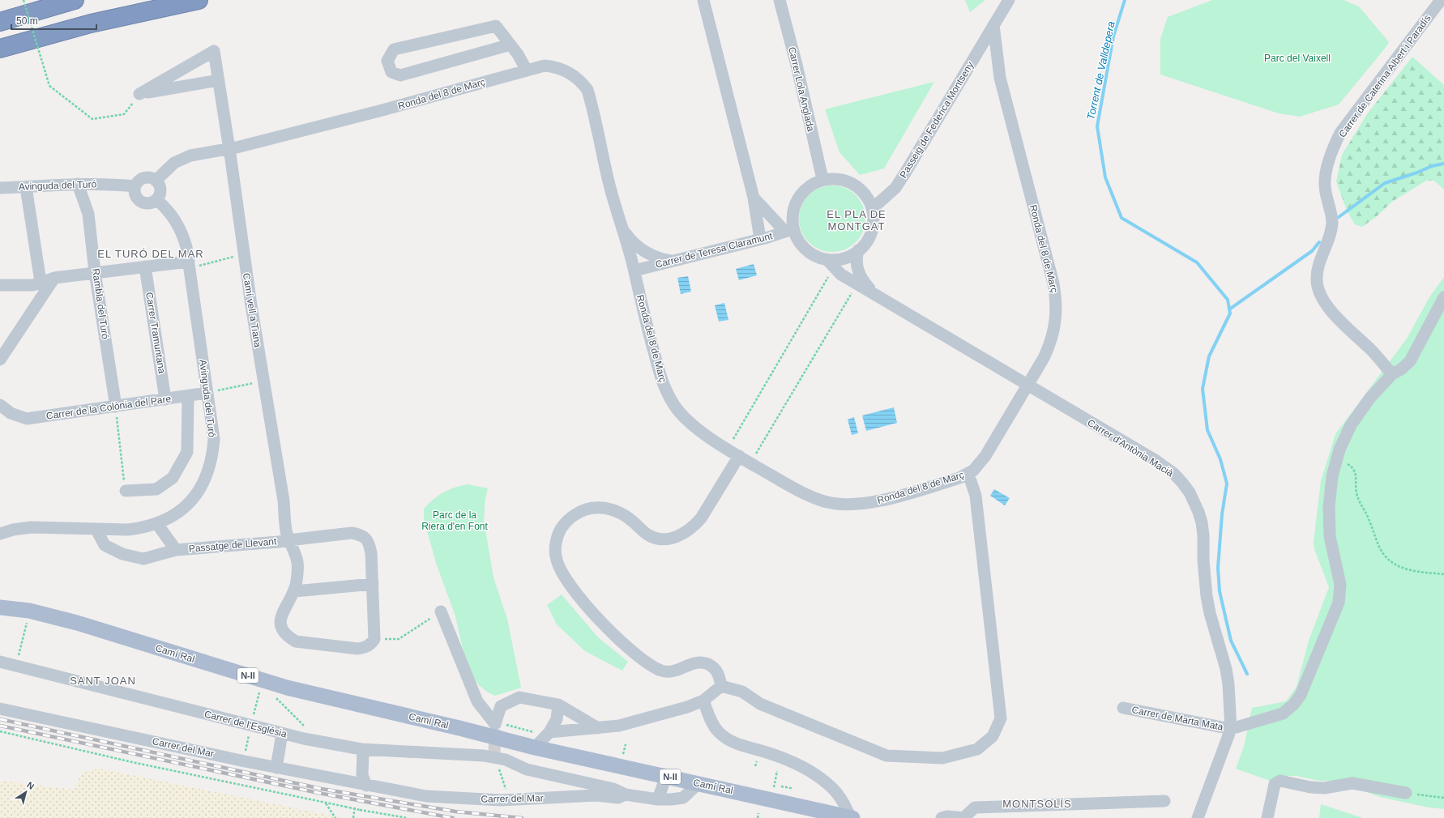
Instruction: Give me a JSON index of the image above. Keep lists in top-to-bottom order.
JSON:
{
  "streets": {
    "main road": ["Camí Ral", "N-II"],
    "street": [
      "Carrer de Caterina Albert i Paradís",
      "Carrer Lola Anglada",
      "Ronda del 8 de Març",
      "Passeig de Federica Montseny",
      "Avinguda del Turó",
      "Carrer de Teresa Claramunt",
      "Rambla del Turó",
      "Camí vell a Tiana",
      "Carrer Tramuntana",
      "Carrer de la Colònia del Pare",
      "Carrer d'Antònia Macià",
      "Passatge de Llevant",
      "Carrer de Marta Mata",
      "Carrer de l'Església",
      "Carrer del Mar"
    ]
  },
  "crossings": [
    ["Carrer Lola Anglada", "Passeig de Federica Montseny"],
    ["Carrer Lola Anglada", "Carrer de Teresa Claramunt"],
    ["Carrer Lola Anglada", "Carrer d'Antònia Macià"],
    ["Ronda del 8 de Març", "Passeig de Federica Montseny"],
    ["Ronda del 8 de Març", "Avinguda del Turó"],
    ["Ronda del 8 de Març", "Carrer de Teresa Claramunt"],
    ["Ronda del 8 de Març", "Camí vell a Tiana"],
    ["Ronda del 8 de Març", "Carrer d'Antònia Macià"],
    ["Passeig de Federica Montseny", "Carrer de Teresa Claramunt"],
    ["Passeig de Federica Montseny", "Carrer d'Antònia Macià"],
    ["Avinguda del Turó", "Rambla del Turó"],
    ["Avinguda del Turó", "Carrer de la Colònia del Pare"],
    ["Avinguda del Turó", "Passatge de Llevant"],
    ["Carrer de Teresa Claramunt", "Carrer d'Antònia Macià"],
    ["Rambla del Turó", "Carrer de la Colònia del Pare"],
    ["Camí vell a Tiana", "Passatge de Llevant"],
    ["Carrer Tramuntana", "Carrer de la Colònia del Pare"],
    ["Carrer d'Antònia Macià", "Carrer de Marta Mata"],
    ["Camí Ral", "Carrer del Mar"],
    ["Carrer de l'Església", "Carrer del Mar"]
  ],
  "districts": [
    "EL PLA DE MONTGAT",
    "EL TURÓ DEL MAR",
    "SANT JOAN",
    "MONTSOLÍS"
  ],
  "water": ["Torrent de Valldepera"],
  "parks": ["Parc del Vaixell", "Parc de la Riera d'en Font"],
  "scale_bar": "50 m",
  "north": "top right"
}
